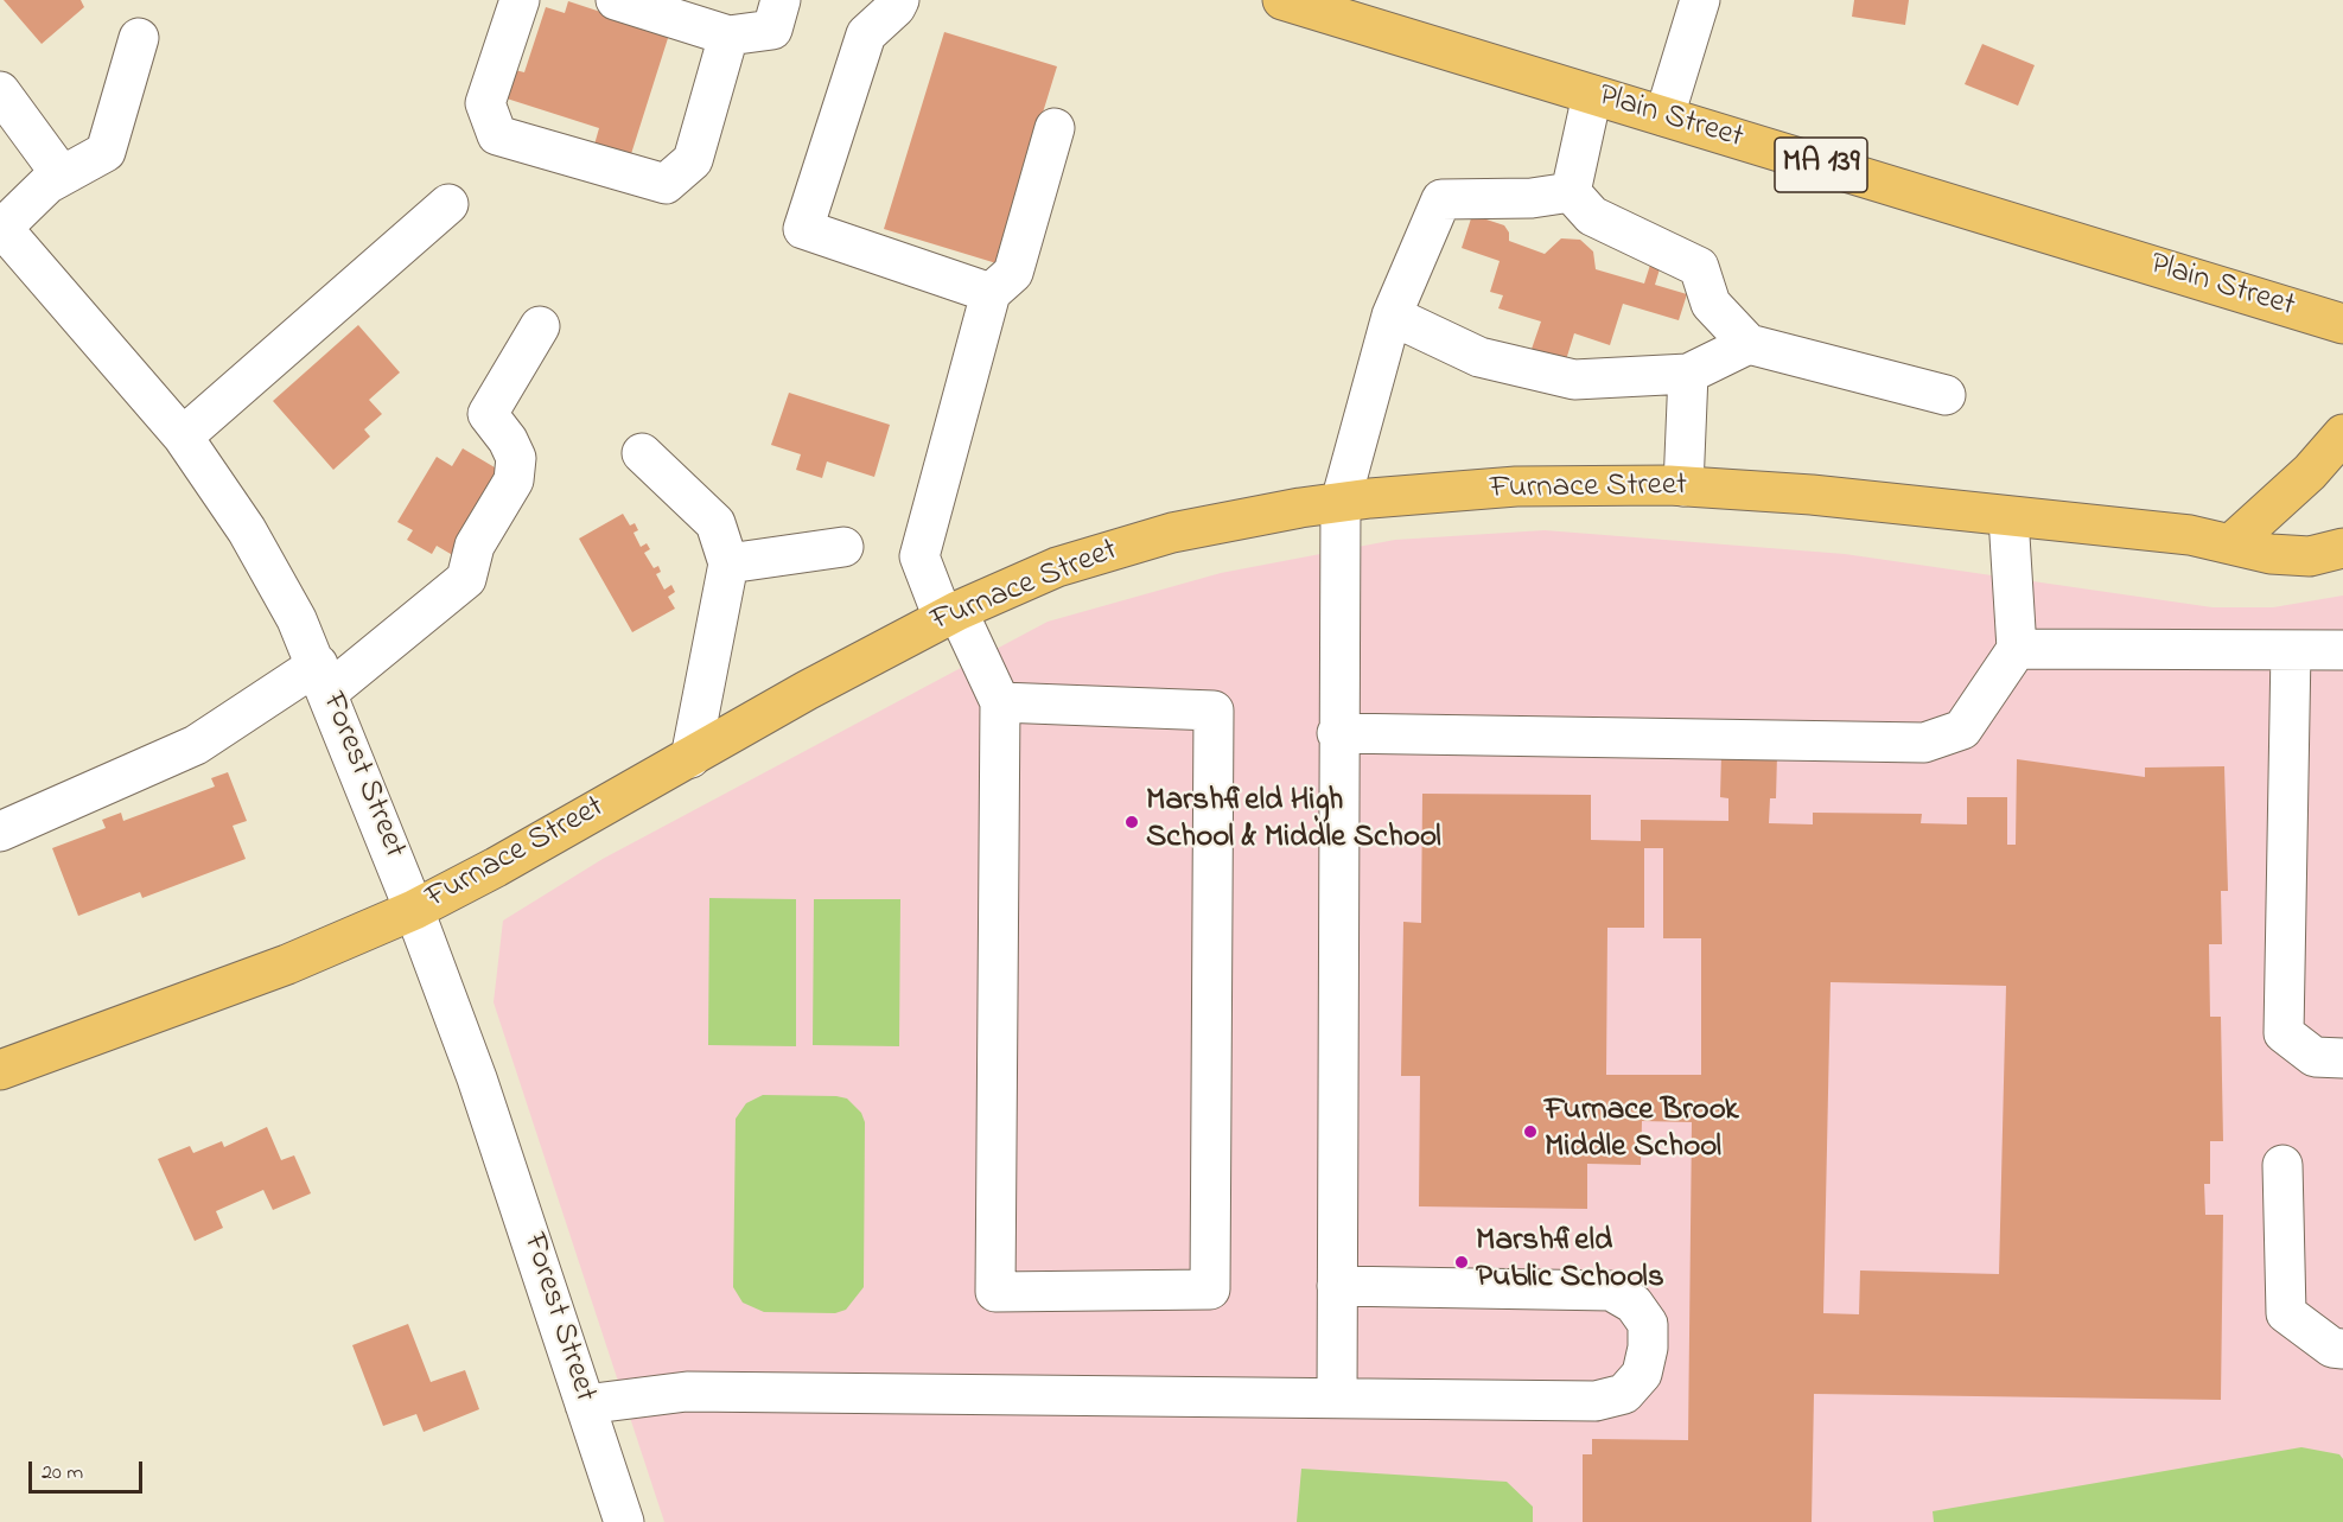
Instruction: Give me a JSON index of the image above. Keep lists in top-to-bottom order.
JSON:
{
  "streets": {
    "main road": ["Plain Street", "MA 139", "Furnace Street"],
    "street": ["Forest Street"]
  },
  "crossings": [
    ["Furnace Street", "Forest Street"]
  ],
  "places": ["Marshfield High School & Middle School", "Furnace Brook Middle School", "Marshfield Public Schools"],
  "scale_bar": "20 m"
}
